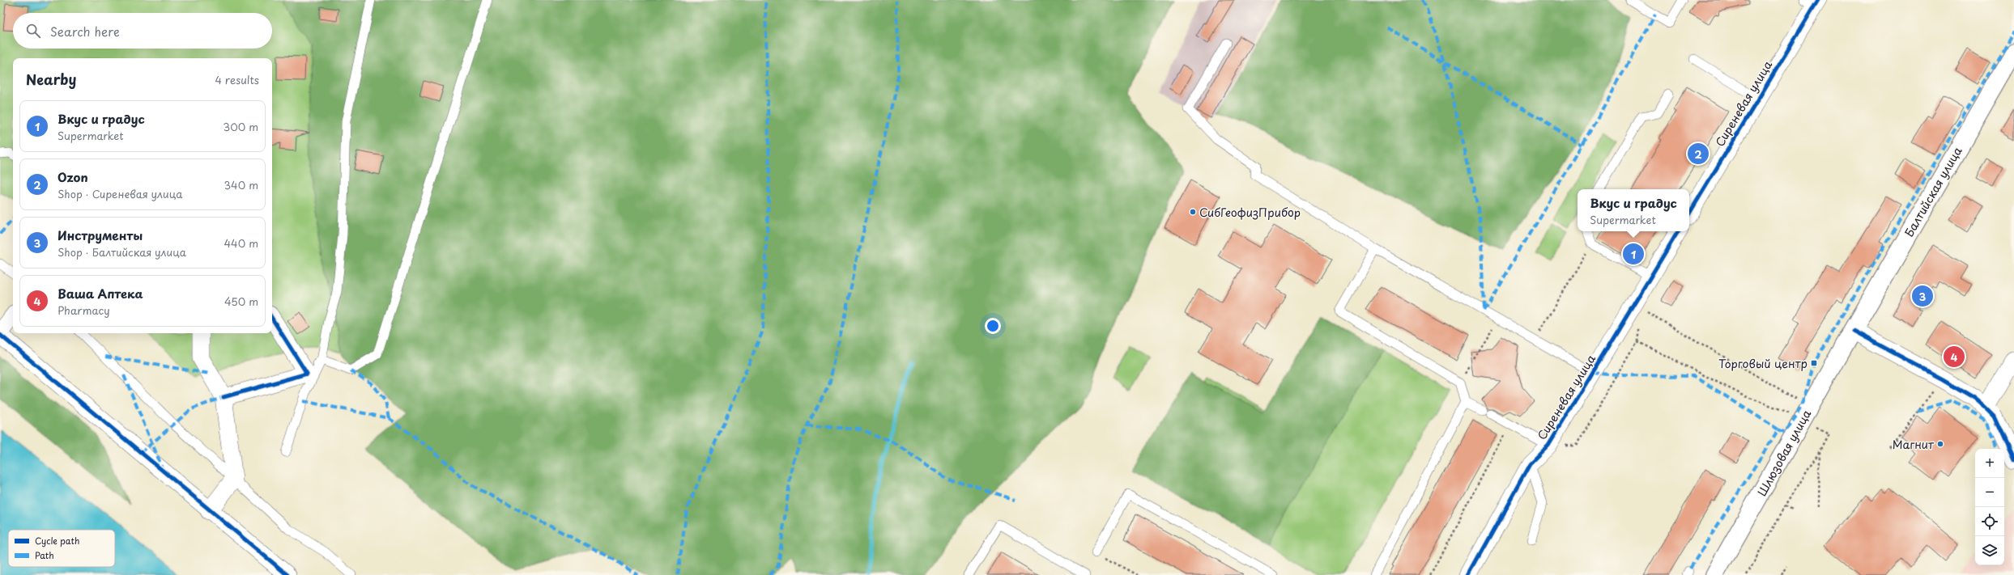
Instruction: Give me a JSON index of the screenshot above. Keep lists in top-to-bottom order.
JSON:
{
  "streets": {
    "main road": ["Балтийская улица", "Шлюзовая улица"],
    "street": ["Сиреневая улица"]
  },
  "crossings": [
    ["Балтийская улица", "Шлюзовая улица"]
  ],
  "places": {
    "other": ["СибГеофизПрибор", "Магнит"],
    "transit": ["Торговый центр"]
  },
  "legend": ["Cycle path", "Path"],
  "page": {
    "search": "Search here",
    "heading": ["Nearby", "4 results"],
    "list": [
      {
        "mark": "1",
        "name": "Вкус и градус",
        "note": "Supermarket",
        "value": "300 m"
      },
      {
        "mark": "2",
        "name": "Ozon",
        "note": "Shop · Сиреневая улица",
        "value": "340 m"
      },
      {
        "mark": "3",
        "name": "Инструменты",
        "note": "Shop · Балтийская улица",
        "value": "440 m"
      },
      {
        "mark": "4",
        "name": "Ваша Аптека",
        "note": "Pharmacy",
        "value": "450 m"
      }
    ],
    "pins": [
      "2",
      "1",
      "3",
      "4"
    ],
    "popup": ["Вкус и градус", "Supermarket"],
    "map_buttons": ["+", "−"]
  }
}
